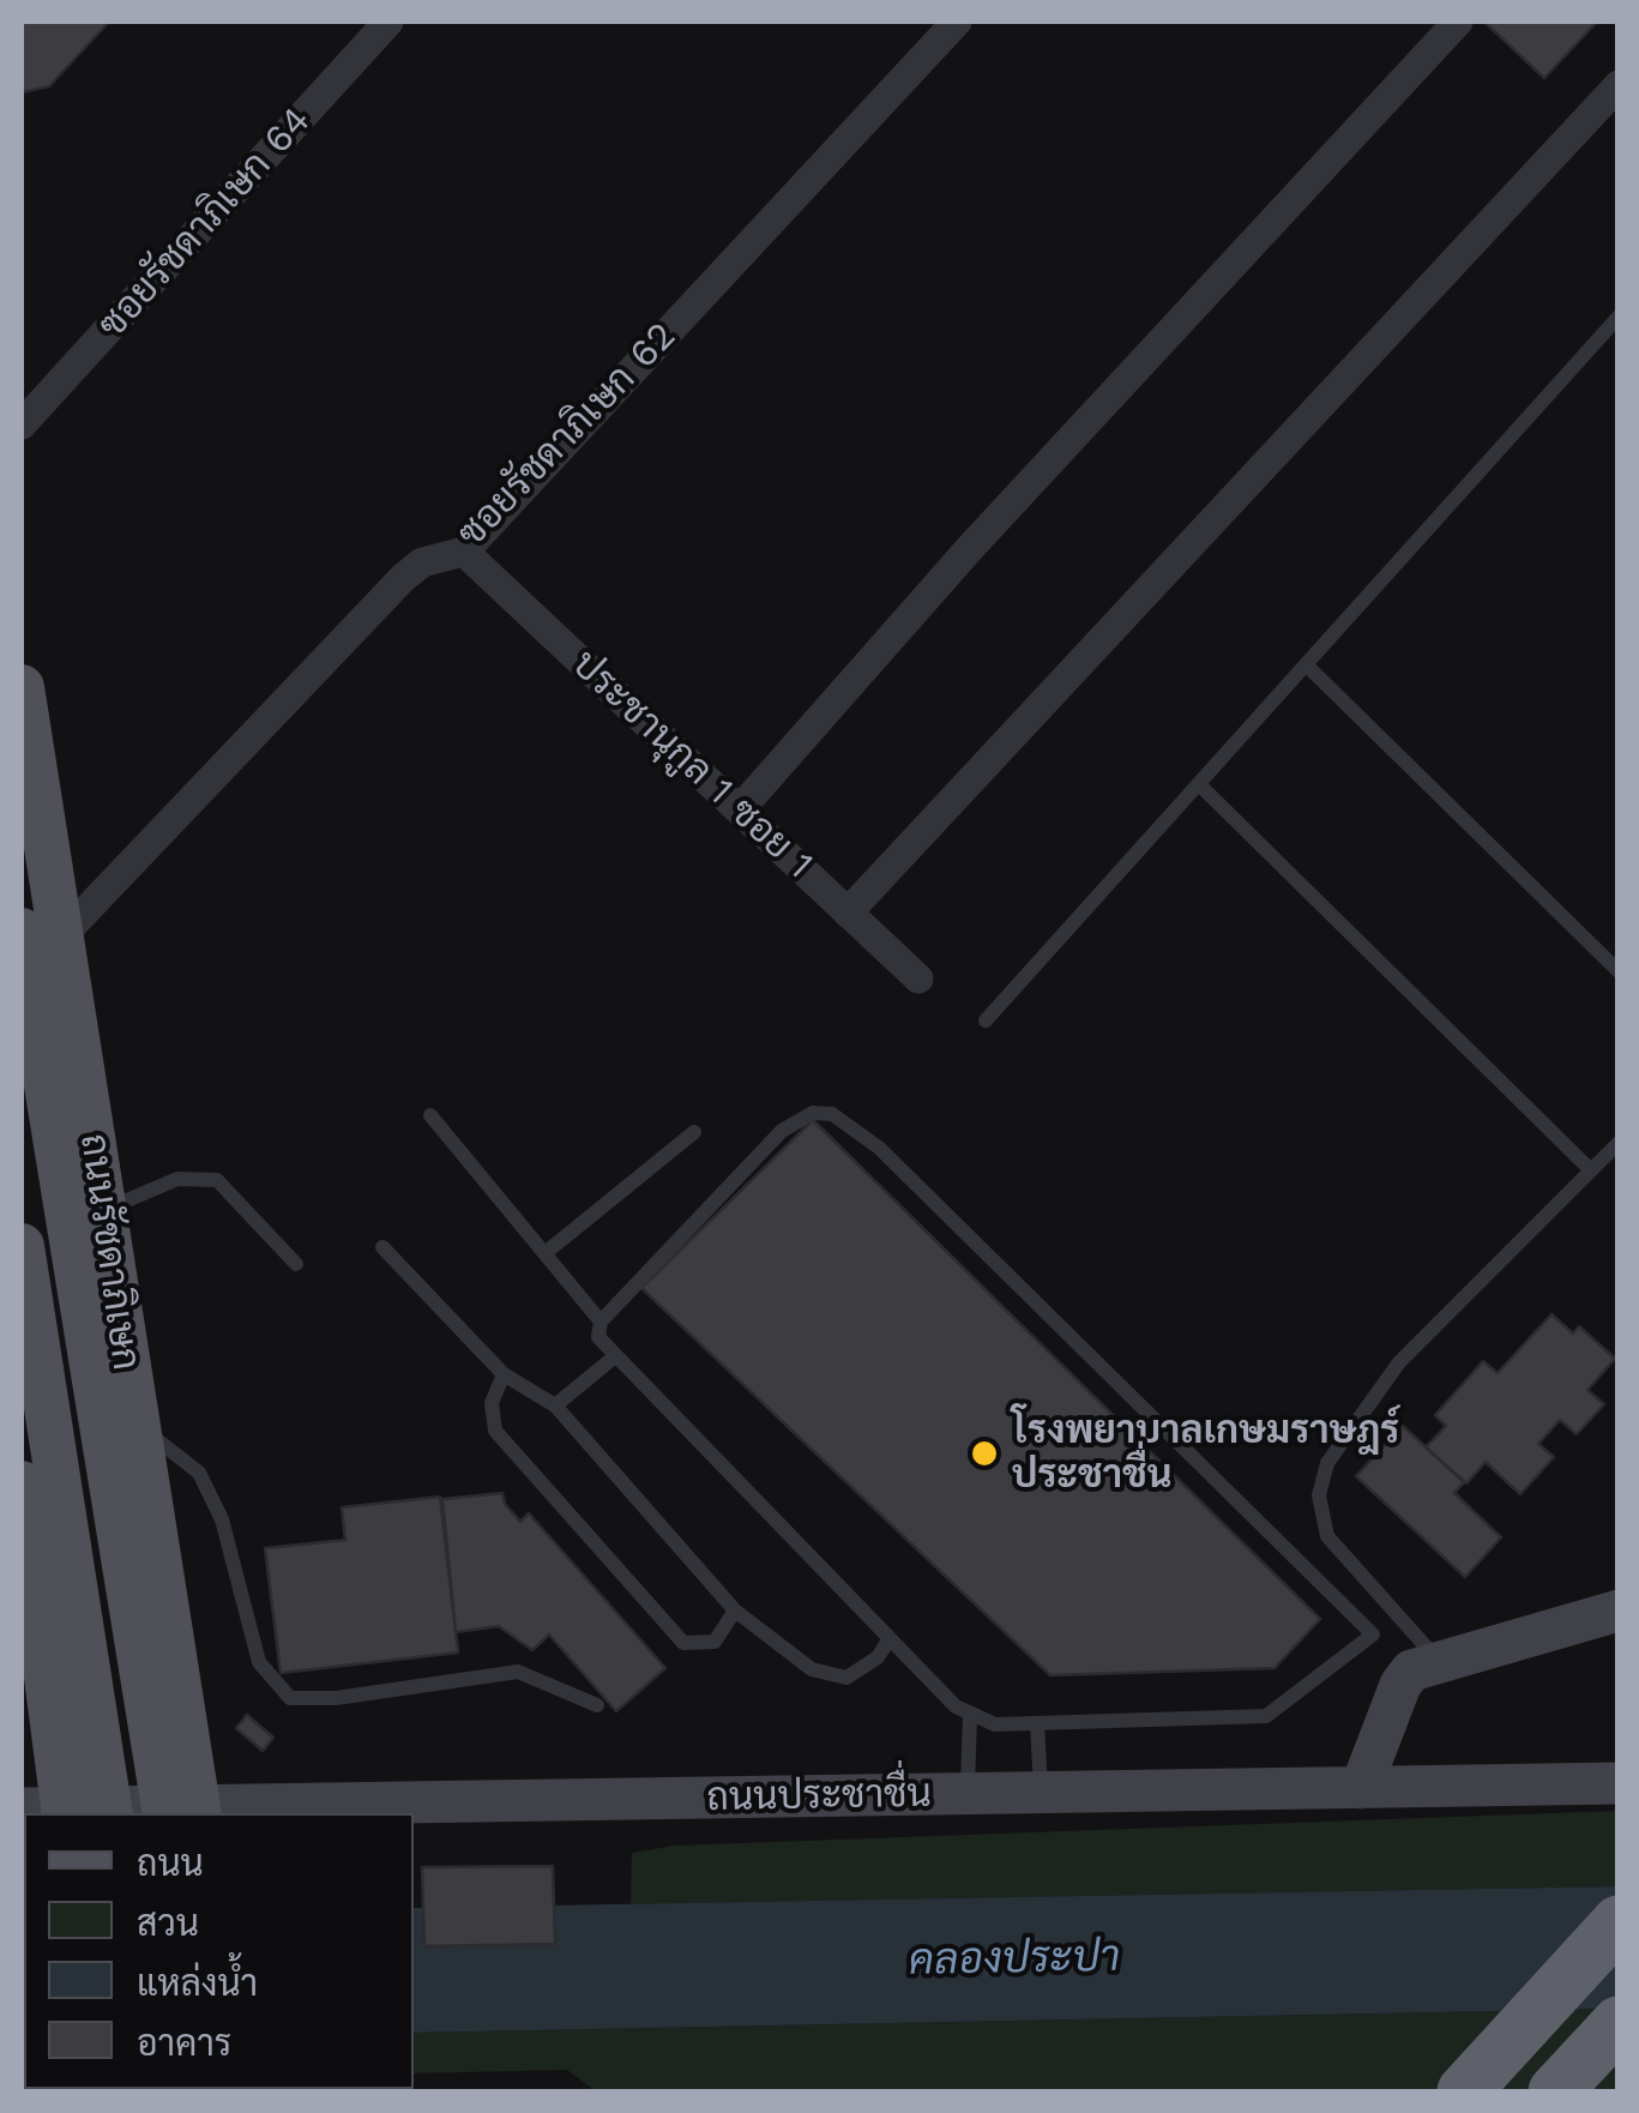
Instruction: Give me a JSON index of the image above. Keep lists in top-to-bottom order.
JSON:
{
  "streets": {
    "main road": ["ถนนรัชดาภิเษก", "ถนนประชาชื่น"],
    "street": ["ซอยรัชดาภิเษก 64", "ซอยรัชดาภิเษก 62", "ประชานุกูล 1 ซอย 1"]
  },
  "crossings": [
    ["ซอยรัชดาภิเษก 62", "ประชานุกูล 1 ซอย 1"],
    ["ซอยรัชดาภิเษก 62", "ถนนรัชดาภิเษก"],
    ["ถนนรัชดาภิเษก", "ถนนประชาชื่น"]
  ],
  "water": ["คลองประปา"],
  "places": ["โรงพยาบาลเกษมราษฎร์ ประชาชื่น"],
  "legend": [
    "ถนน",
    "สวน",
    "แหล่งน้ำ",
    "อาคาร"
  ]
}
